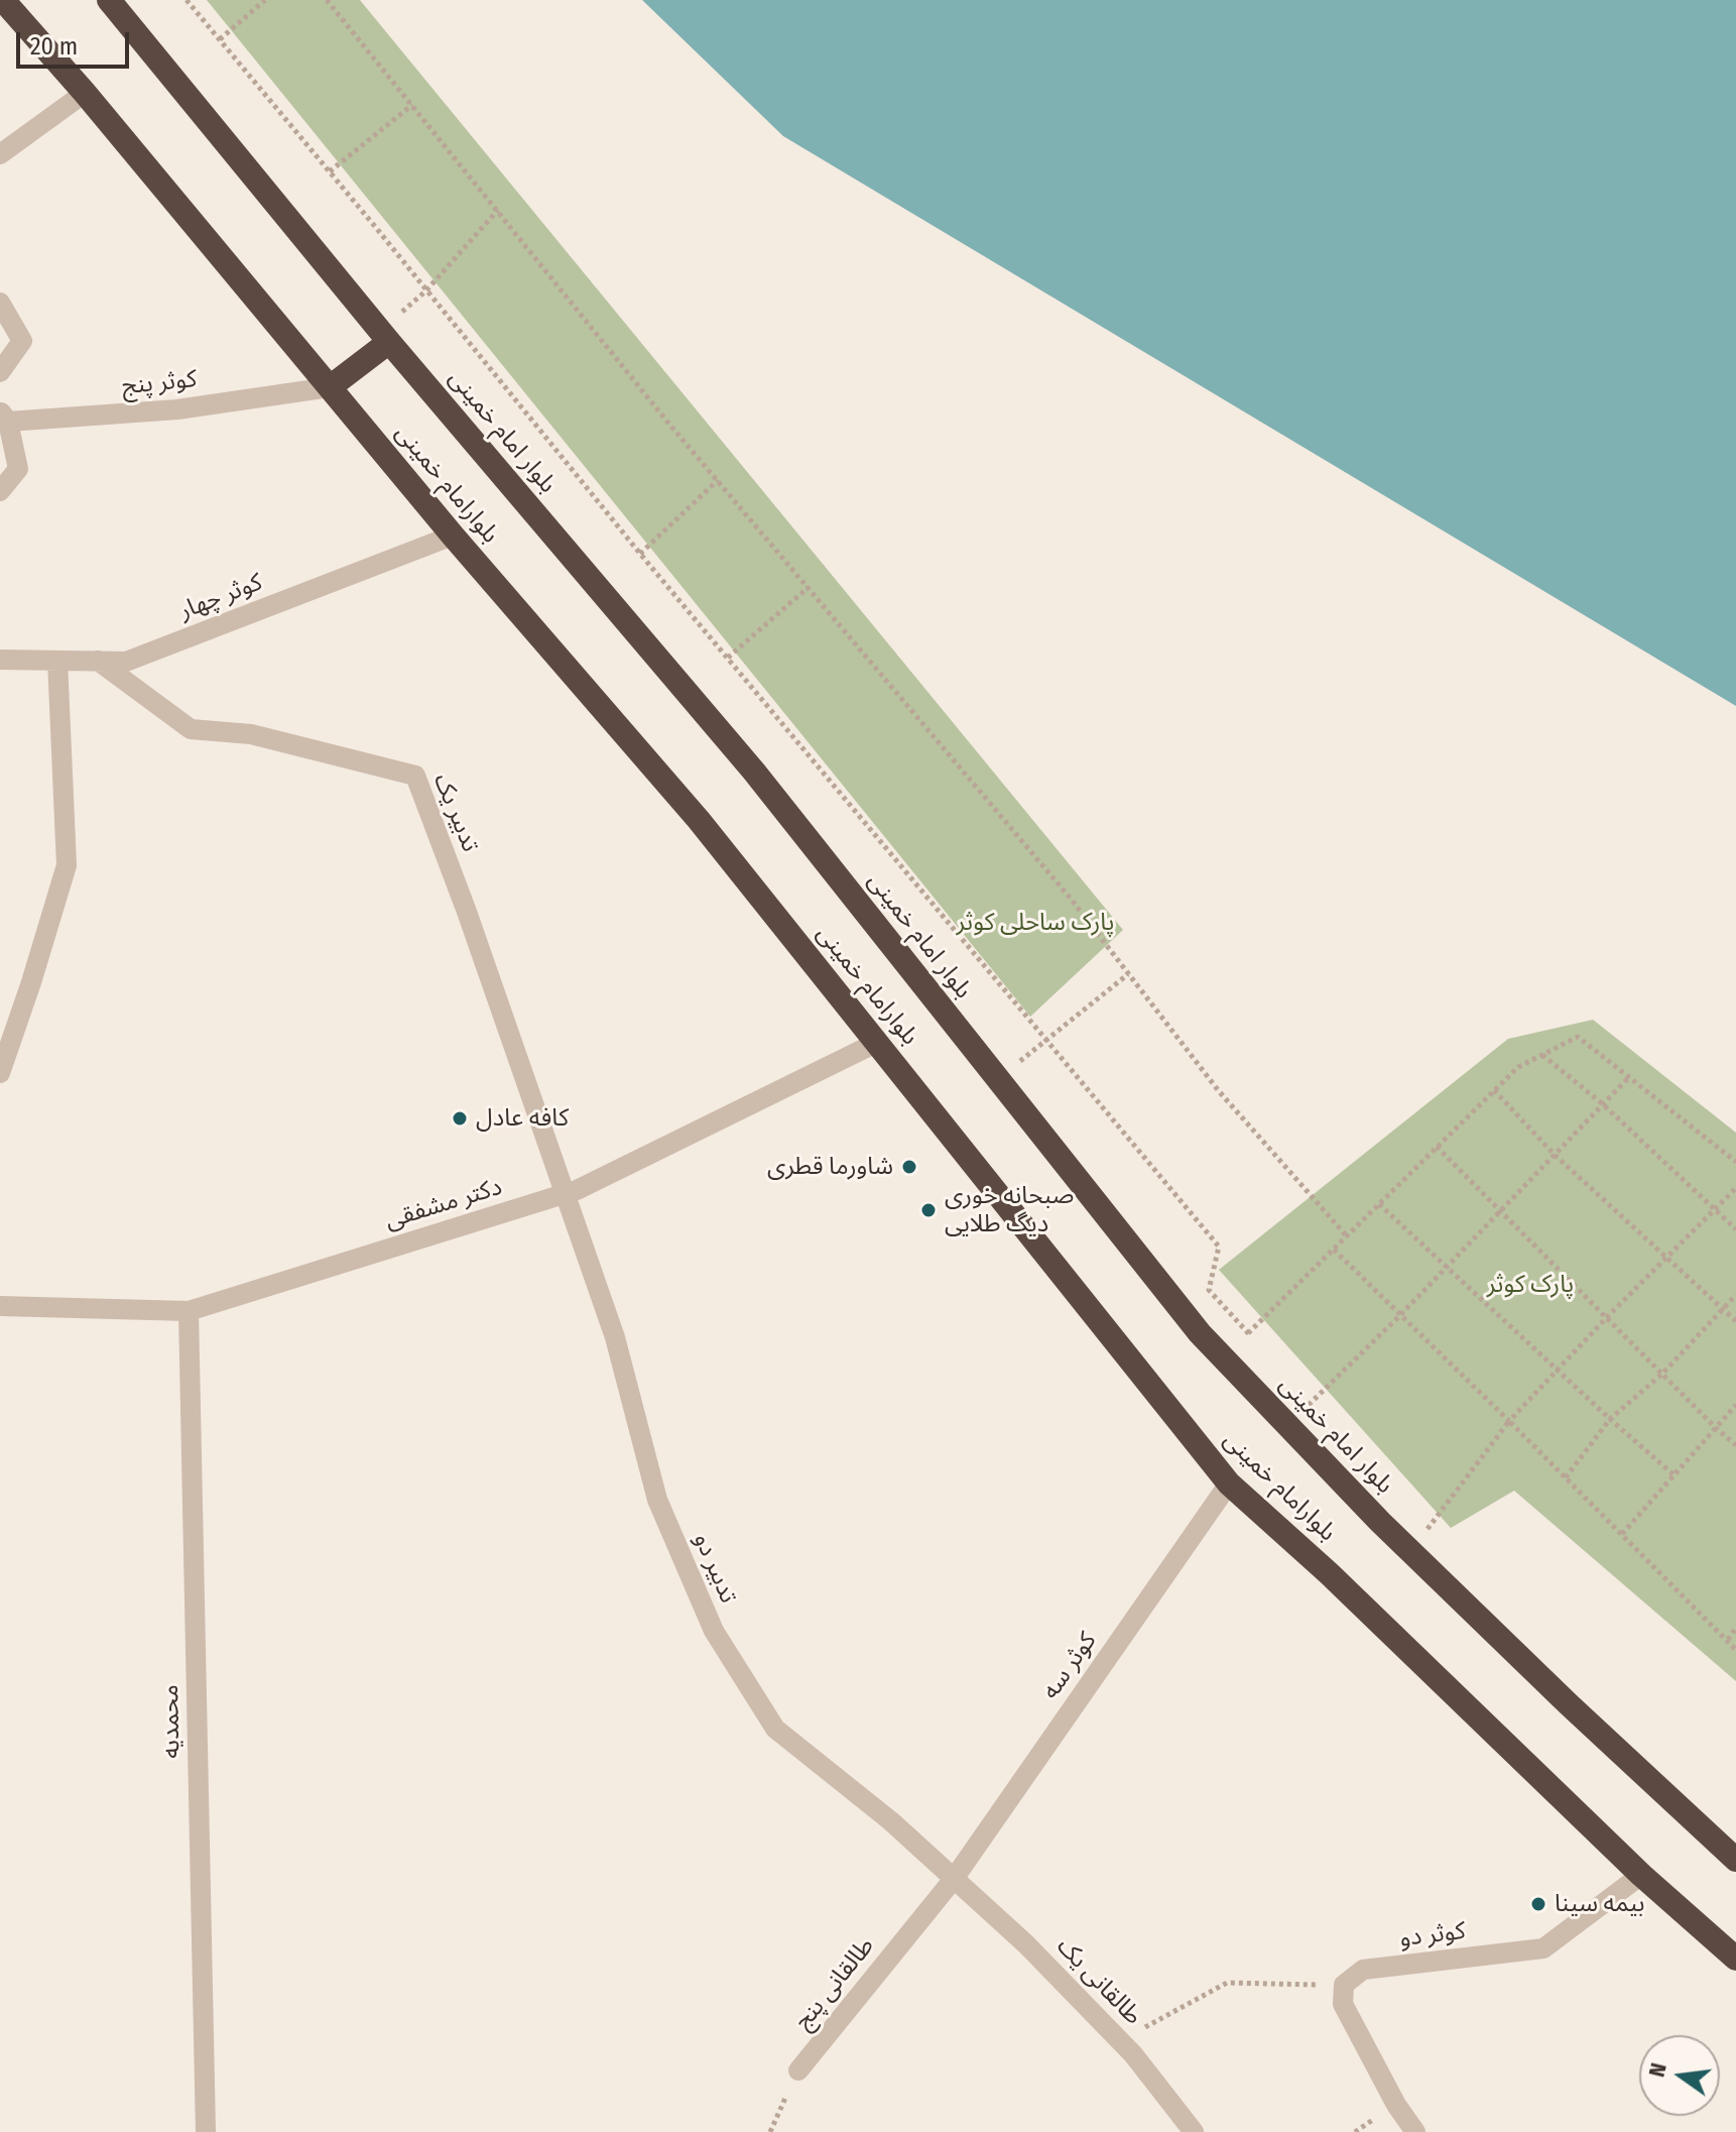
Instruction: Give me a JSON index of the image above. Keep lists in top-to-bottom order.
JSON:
{
  "streets": {
    "highway": ["بلوار امام خمینی", "بلوارامام خمینی"],
    "street": [
      "کوثر پنج",
      "کوثر چهار",
      "تدبیر یک",
      "دکتر مشفقی",
      "تدبیر دو",
      "کوثر سه",
      "محمدیه",
      "کوثر دو",
      "طالقانی یک",
      "طالقانی پنج"
    ]
  },
  "crossings": [
    ["کوثر پنج", "بلوارامام خمینی"],
    ["بلوارامام خمینی", "کوثر چهار"],
    ["بلوارامام خمینی", "دکتر مشفقی"],
    ["بلوارامام خمینی", "کوثر سه"],
    ["بلوارامام خمینی", "کوثر دو"],
    ["کوثر چهار", "تدبیر یک"],
    ["تدبیر یک", "دکتر مشفقی"],
    ["تدبیر یک", "تدبیر دو"],
    ["دکتر مشفقی", "تدبیر دو"],
    ["دکتر مشفقی", "محمدیه"],
    ["تدبیر دو", "کوثر سه"],
    ["تدبیر دو", "طالقانی یک"],
    ["تدبیر دو", "طالقانی پنج"],
    ["کوثر سه", "طالقانی یک"],
    ["کوثر سه", "طالقانی پنج"],
    ["طالقانی یک", "طالقانی پنج"]
  ],
  "parks": ["پارک ساحلی کوثر", "پارک کوثر"],
  "places": [
    "کافه عادل",
    "شاورما قطری",
    "صبحانه خوری دیگ طلایی",
    "بیمه سینا"
  ],
  "scale_bar": "20 m",
  "north": "left"
}
